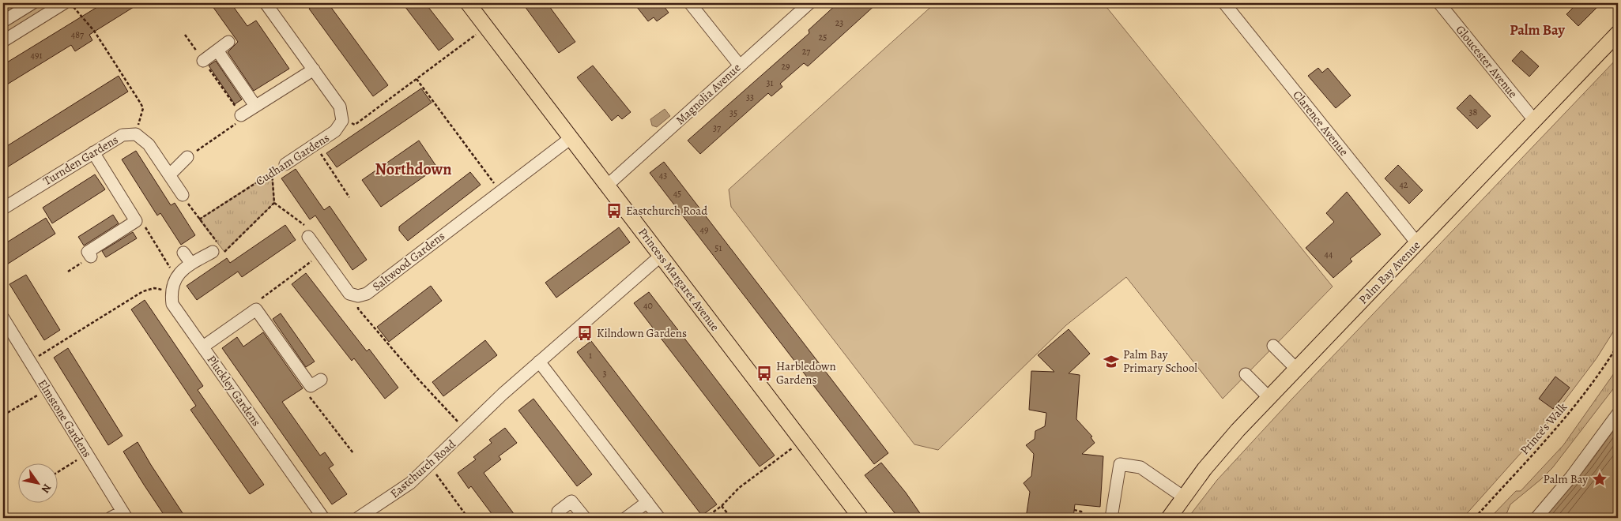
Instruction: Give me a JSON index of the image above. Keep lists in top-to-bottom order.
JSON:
{
  "streets": {
    "main road": ["Palm Bay Avenue", "Princess Margaret Avenue"],
    "street": [
      "Gloucester Avenue",
      "Magnolia Avenue",
      "Clarence Avenue",
      "Cudham Gardens",
      "Turnden Gardens",
      "Saltwood Gardens",
      "Pluckley Gardens",
      "Elmstone Gardens",
      "Eastchurch Road"
    ],
    "path": ["Prince's Walk"]
  },
  "crossings": [
    ["Gloucester Avenue", "Palm Bay Avenue"],
    ["Magnolia Avenue", "Princess Margaret Avenue"],
    ["Clarence Avenue", "Palm Bay Avenue"],
    ["Saltwood Gardens", "Princess Margaret Avenue"],
    ["Princess Margaret Avenue", "Eastchurch Road"]
  ],
  "districts": ["Palm Bay", "Northdown"],
  "places": {
    "bus stop": ["Eastchurch Road", "Kilndown Gardens", "Harbledown Gardens"],
    "school or university": ["Palm Bay Primary School"],
    "place": ["Palm Bay"]
  },
  "house_numbers": [
    "23",
    "487",
    "25",
    "27",
    "491",
    "29",
    "31",
    "33",
    "38",
    "35",
    "37",
    "43",
    "42",
    "45",
    "49",
    "51",
    "44",
    "40",
    "1",
    "3"
  ],
  "north": "bottom right"
}
